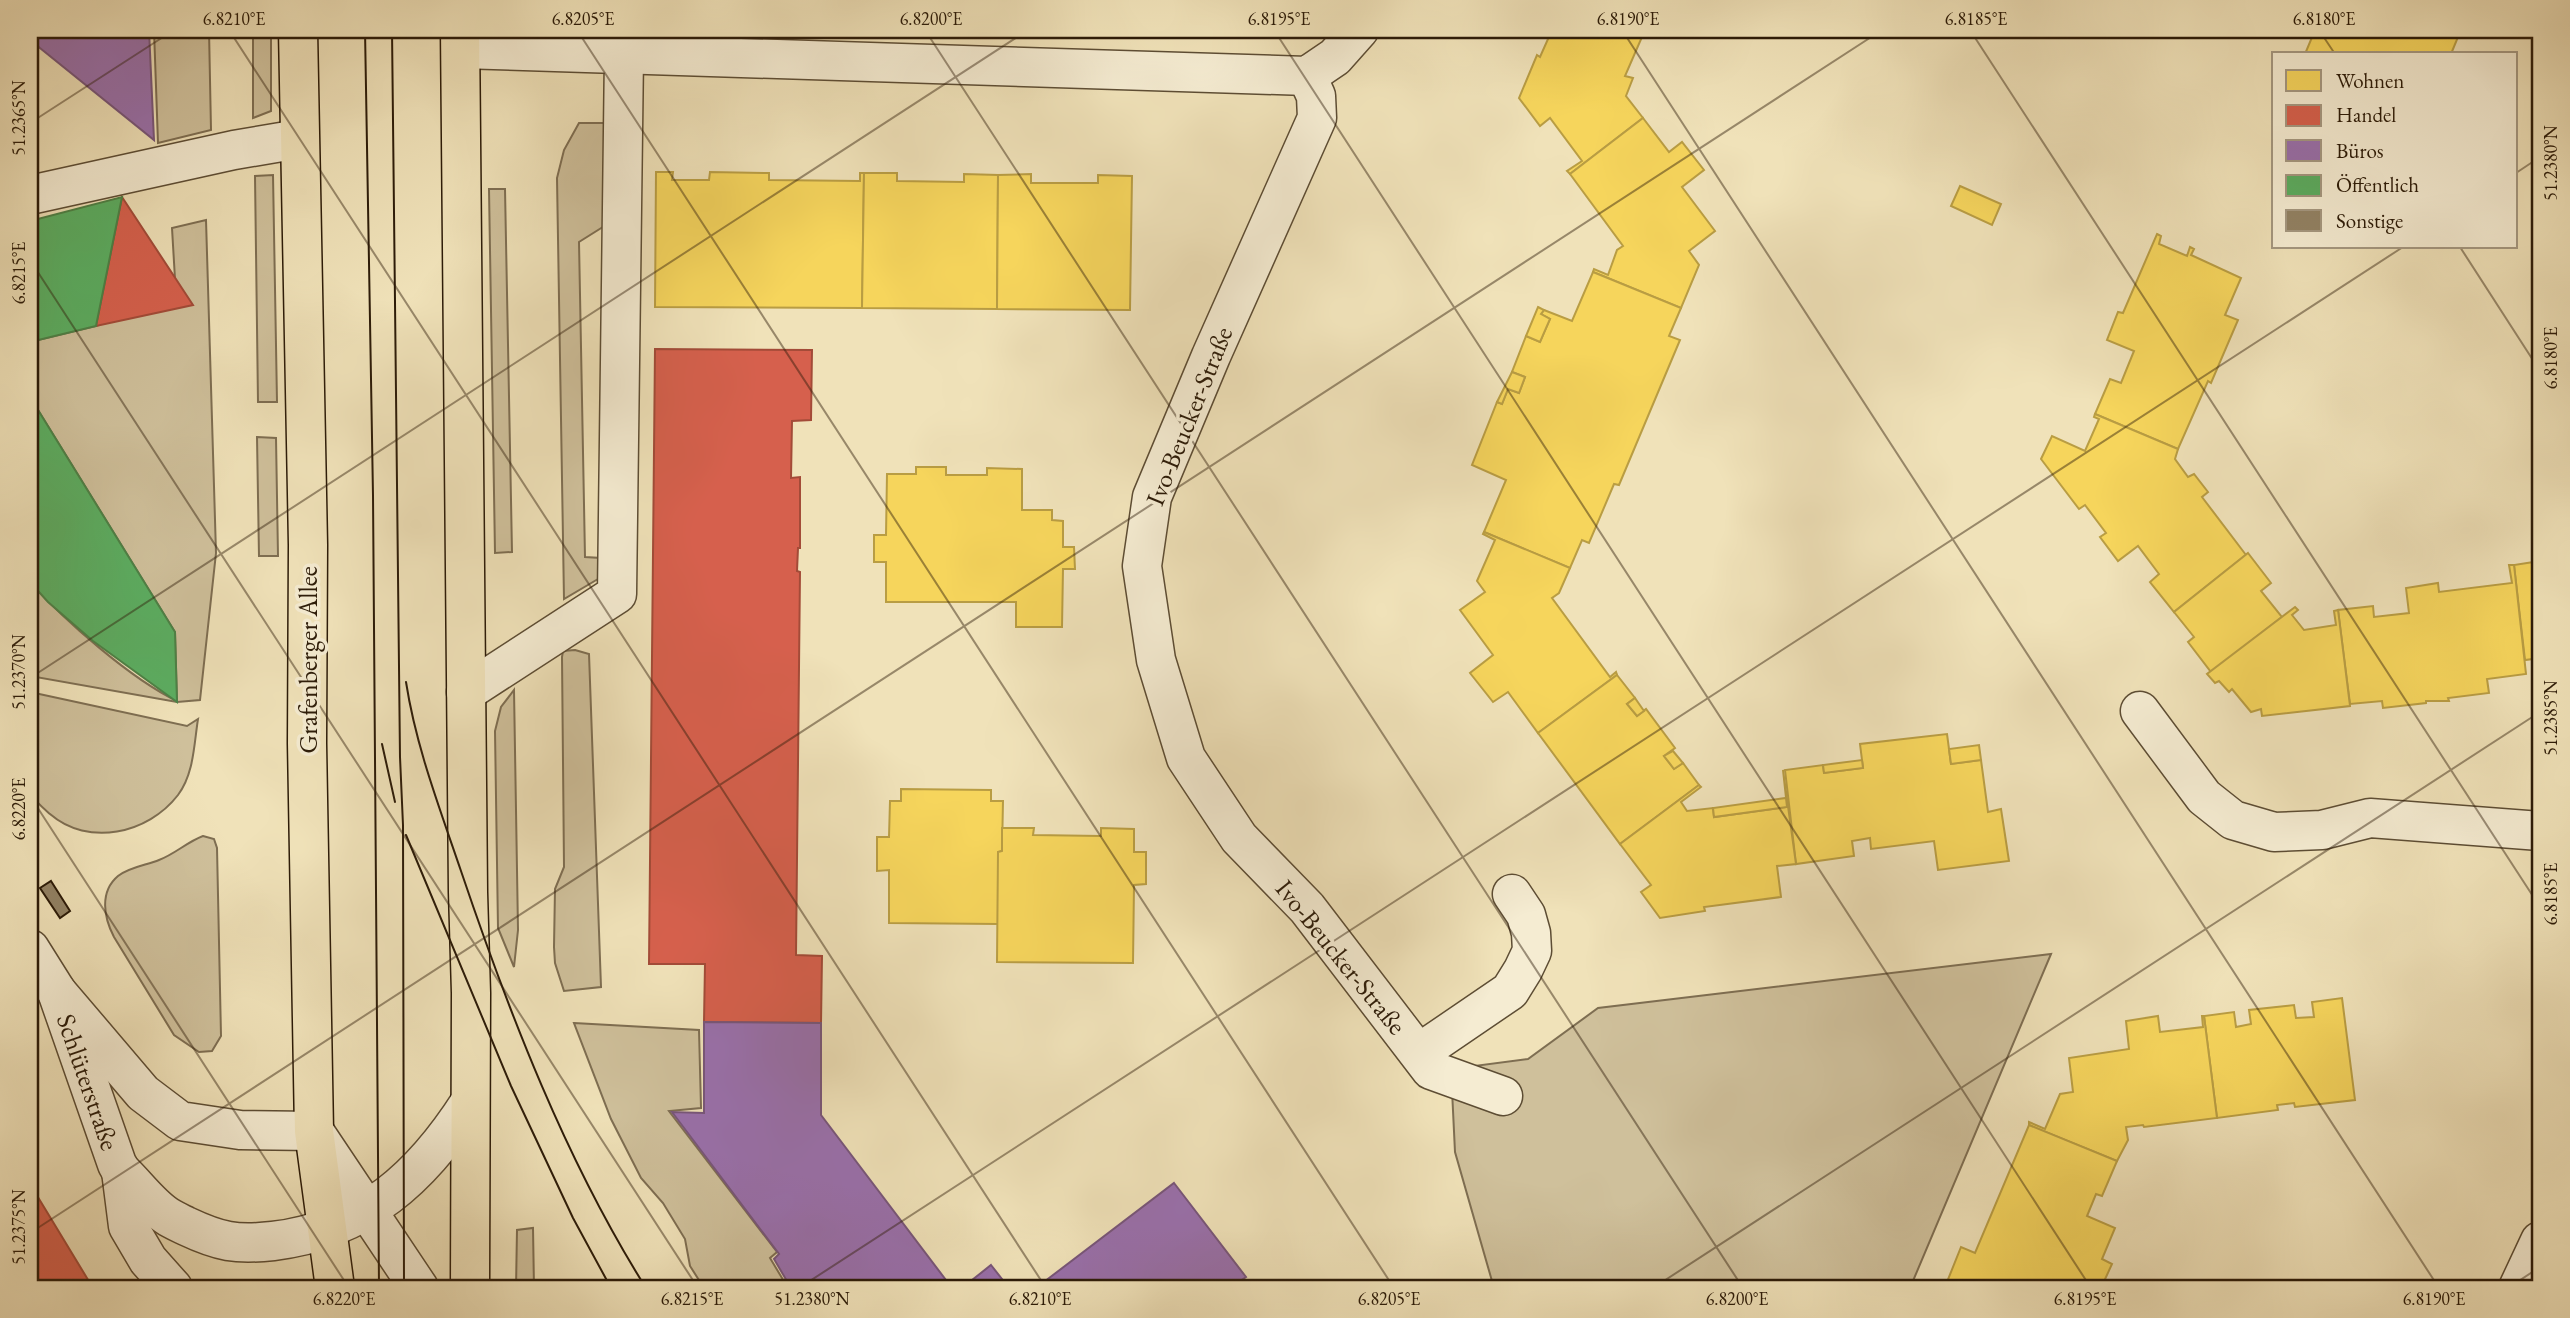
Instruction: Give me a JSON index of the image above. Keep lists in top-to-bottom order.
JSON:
{
  "streets": {
    "main road": ["Grafenberger Allee"],
    "street": ["Ivo-Beucker-Straße", "Schlüterstraße"]
  },
  "crossings": [
    ["Grafenberger Allee", "Schlüterstraße"]
  ],
  "legend": [
    "Wohnen",
    "Handel",
    "Büros",
    "Öffentlich",
    "Sonstige"
  ],
  "coordinates": [
    "6.8210°E",
    "6.8205°E",
    "6.8200°E",
    "6.8195°E",
    "6.8190°E",
    "6.8185°E",
    "6.8180°E",
    "51.2365°N",
    "51.2380°N",
    "6.8215°E",
    "51.2370°N",
    "51.2385°N",
    "6.8220°E",
    "51.2375°N"
  ]
}
